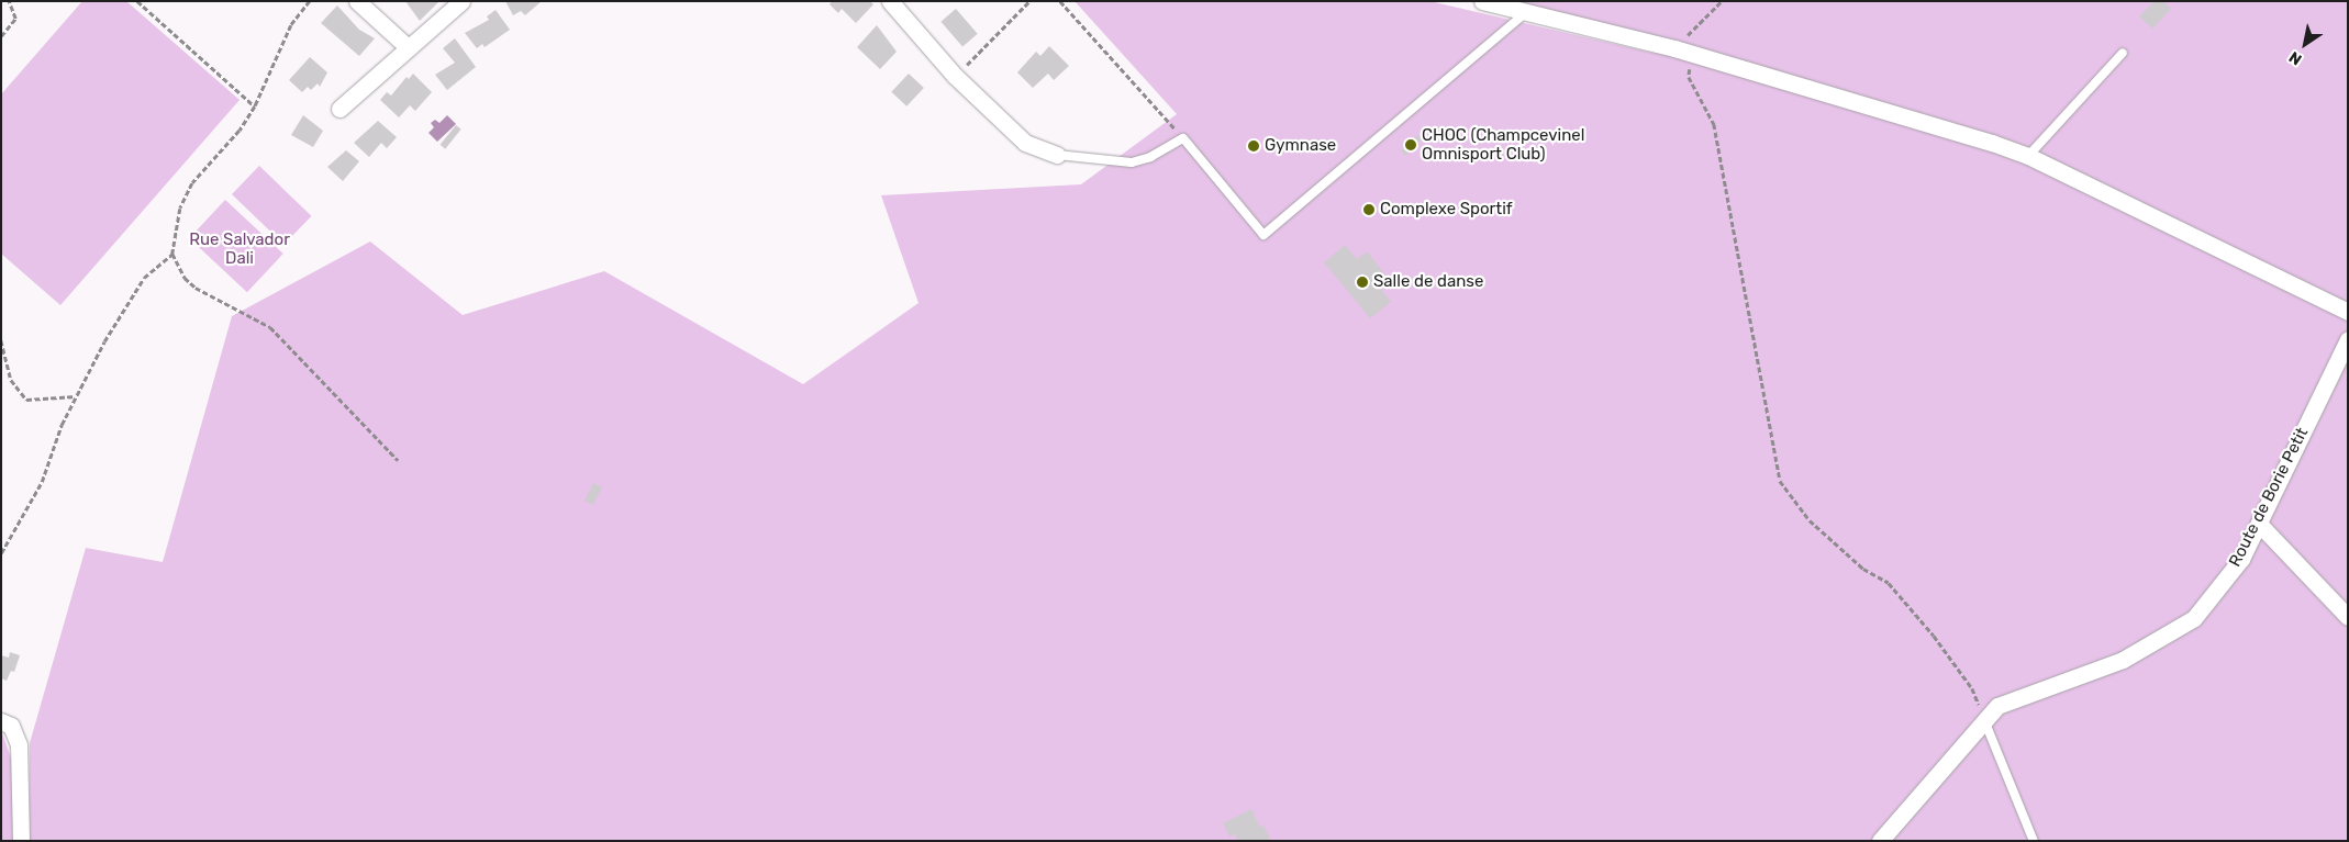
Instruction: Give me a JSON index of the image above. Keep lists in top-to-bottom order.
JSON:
{
  "streets": {
    "street": ["Route de Borie Petit"]
  },
  "parks": ["Rue Salvador Dali"],
  "places": [
    "CHOC (Champcevinel Omnisport Club)",
    "Gymnase",
    "Complexe Sportif",
    "Salle de danse"
  ],
  "north": "bottom left"
}
